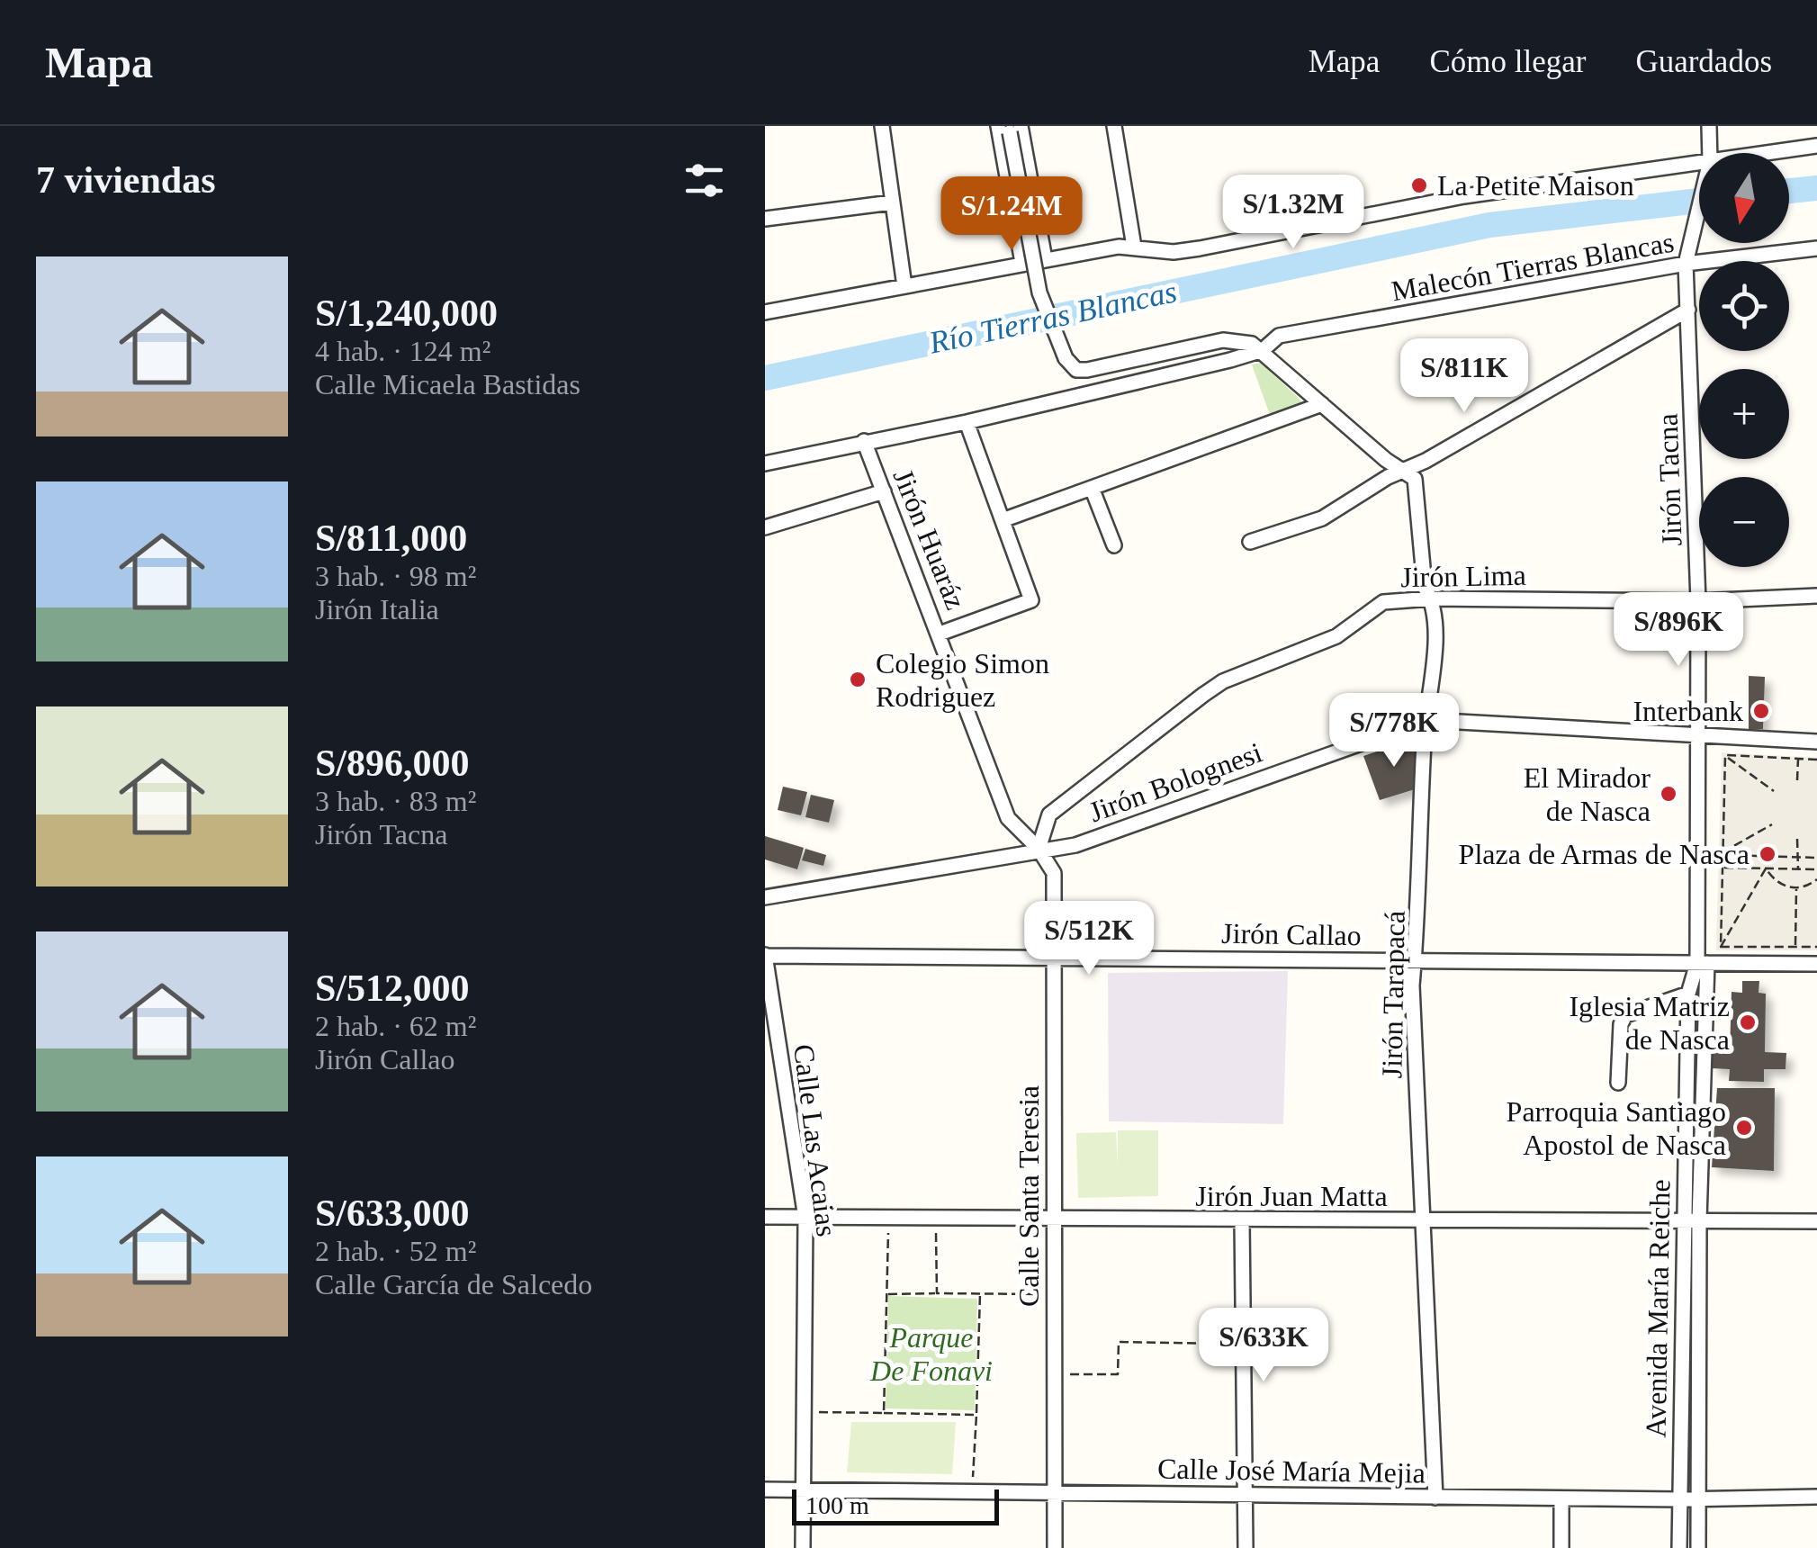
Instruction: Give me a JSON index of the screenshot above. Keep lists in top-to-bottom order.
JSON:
{
  "streets": {
    "street": [
      "Malecón Tierras Blancas",
      "Jirón Tacna",
      "Jirón Huaráz",
      "Jirón Lima",
      "Jirón Bolognesi",
      "Jirón Callao",
      "Jirón Tarapacá",
      "Calle Las Acaias",
      "Calle Santa Teresia",
      "Jirón Juan Matta",
      "Avenida María Reiche",
      "Calle José María Mejia"
    ]
  },
  "crossings": [
    ["Malecón Tierras Blancas", "Jirón Tacna"],
    ["Malecón Tierras Blancas", "Jirón Huaráz"],
    ["Jirón Tacna", "Jirón Lima"],
    ["Jirón Tacna", "Jirón Bolognesi"],
    ["Jirón Tacna", "Jirón Callao"],
    ["Jirón Tacna", "Avenida María Reiche"],
    ["Jirón Huaráz", "Jirón Lima"],
    ["Jirón Huaráz", "Jirón Bolognesi"],
    ["Jirón Huaráz", "Calle Santa Teresia"],
    ["Jirón Lima", "Jirón Bolognesi"],
    ["Jirón Lima", "Jirón Tarapacá"],
    ["Jirón Lima", "Calle Santa Teresia"],
    ["Jirón Bolognesi", "Jirón Tarapacá"],
    ["Jirón Bolognesi", "Calle Santa Teresia"],
    ["Jirón Callao", "Jirón Tarapacá"],
    ["Jirón Callao", "Calle Las Acaias"],
    ["Jirón Callao", "Calle Santa Teresia"],
    ["Jirón Callao", "Avenida María Reiche"],
    ["Jirón Tarapacá", "Jirón Juan Matta"],
    ["Jirón Tarapacá", "Calle José María Mejia"],
    ["Calle Las Acaias", "Jirón Juan Matta"],
    ["Calle Las Acaias", "Calle José María Mejia"],
    ["Calle Santa Teresia", "Jirón Juan Matta"],
    ["Calle Santa Teresia", "Calle José María Mejia"],
    ["Jirón Juan Matta", "Avenida María Reiche"],
    ["Avenida María Reiche", "Calle José María Mejia"]
  ],
  "water": ["Río Tierras Blancas"],
  "parks": ["Parque De Fonavi"],
  "places": [
    "La Petite Maison",
    "Colegio Simon Rodriguez",
    "Interbank",
    "El Mirador de Nasca",
    "Plaza de Armas de Nasca",
    "Iglesia Matriz de Nasca",
    "Parroquia Santiago Apostol de Nasca"
  ],
  "scale_bar": "100 m",
  "north": "bottom",
  "page": {
    "header": "Mapa",
    "nav": ["Mapa", "Cómo llegar", "Guardados"],
    "heading": "7 viviendas",
    "map_buttons": ["+", "−"],
    "price": [
      "S/1.32M",
      "S/1.24M",
      "S/811K",
      "S/896K",
      "S/778K",
      "S/512K",
      "S/633K"
    ],
    "list": [
      {
        "name": "S/1,240,000",
        "note": "4 hab. · 124 m² · Calle Micaela Bastidas"
      },
      {
        "name": "S/811,000",
        "note": "3 hab. · 98 m² · Jirón Italia"
      },
      {
        "name": "S/896,000",
        "note": "3 hab. · 83 m² · Jirón Tacna"
      },
      {
        "name": "S/512,000",
        "note": "2 hab. · 62 m² · Jirón Callao"
      },
      {
        "name": "S/633,000",
        "note": "2 hab. · 52 m² · Calle García de Salcedo"
      }
    ],
    "scale": "100 m"
  }
}
